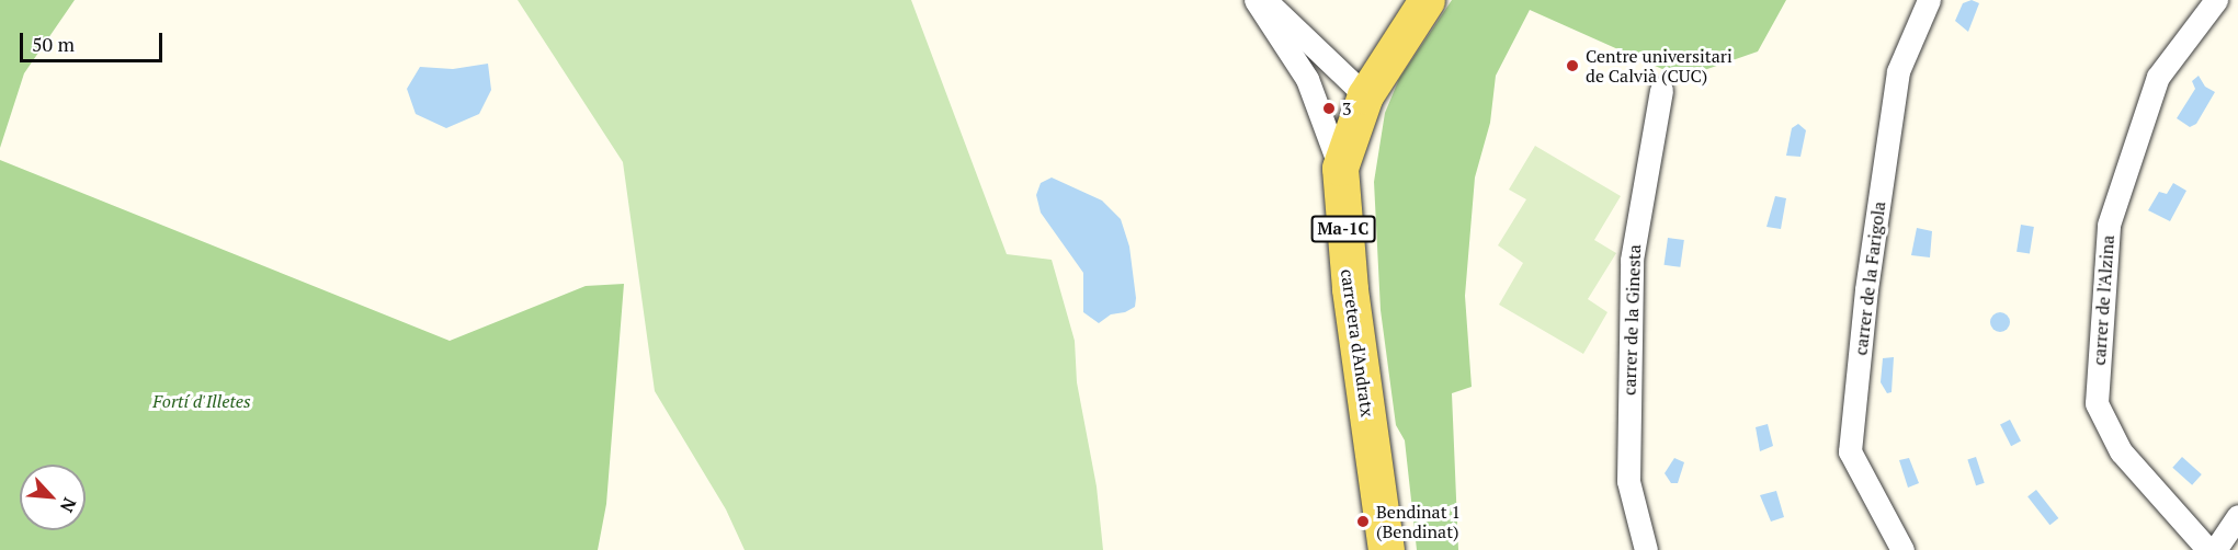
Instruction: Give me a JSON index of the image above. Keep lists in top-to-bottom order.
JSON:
{
  "streets": {
    "main road": ["Ma-1C", "carretera d'Andratx"],
    "street": ["carrer de la Farigola", "carrer de l'Alzina", "carrer de la Ginesta"]
  },
  "parks": ["Fortí d'Illetes"],
  "places": ["Centre universitari de Calvià (CUC)", "3", "Bendinat 1 (Bendinat)"],
  "scale_bar": "50 m",
  "north": "bottom right"
}
